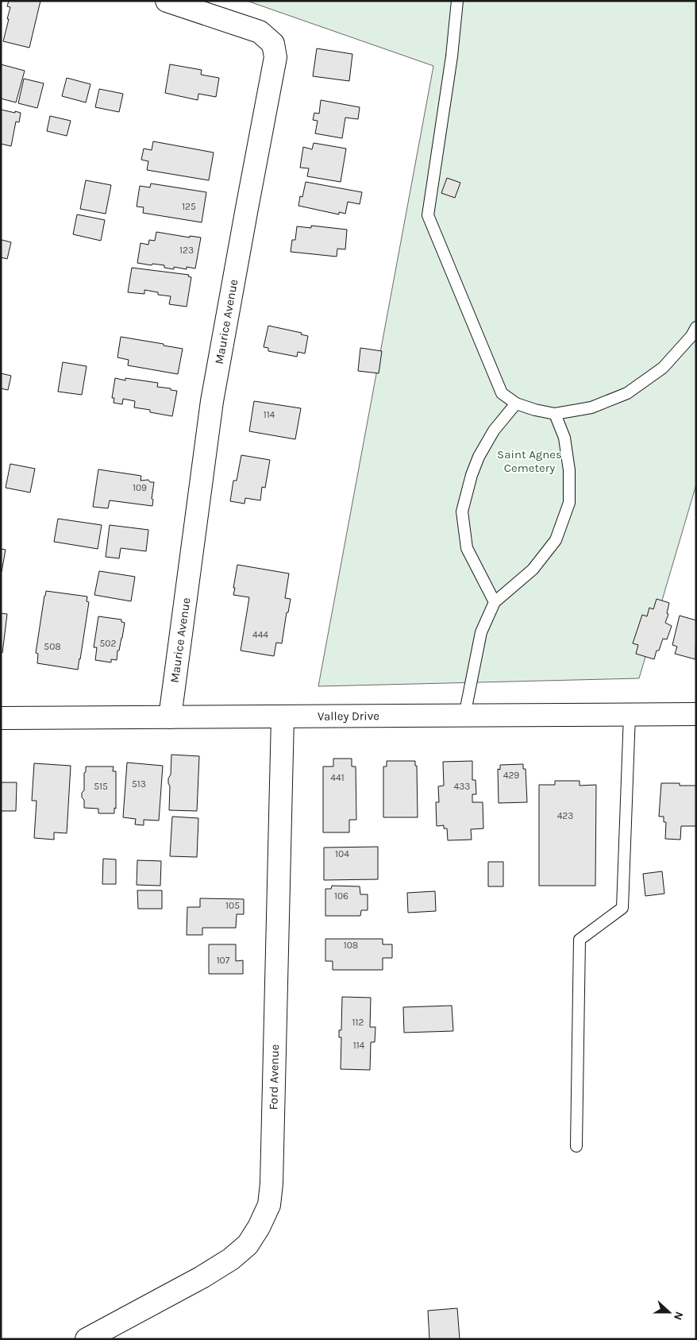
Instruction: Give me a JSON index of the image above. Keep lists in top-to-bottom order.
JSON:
{
  "streets": {
    "street": ["Maurice Avenue", "Valley Drive", "Ford Avenue"]
  },
  "crossings": [
    ["Maurice Avenue", "Valley Drive"],
    ["Valley Drive", "Ford Avenue"]
  ],
  "parks": ["Saint Agnes Cemetery"],
  "house_numbers": [
    "125",
    "123",
    "114",
    "109",
    "444",
    "502",
    "508",
    "429",
    "441",
    "513",
    "515",
    "433",
    "423",
    "104",
    "106",
    "105",
    "108",
    "107",
    "112",
    "114"
  ],
  "north": "right"
}
